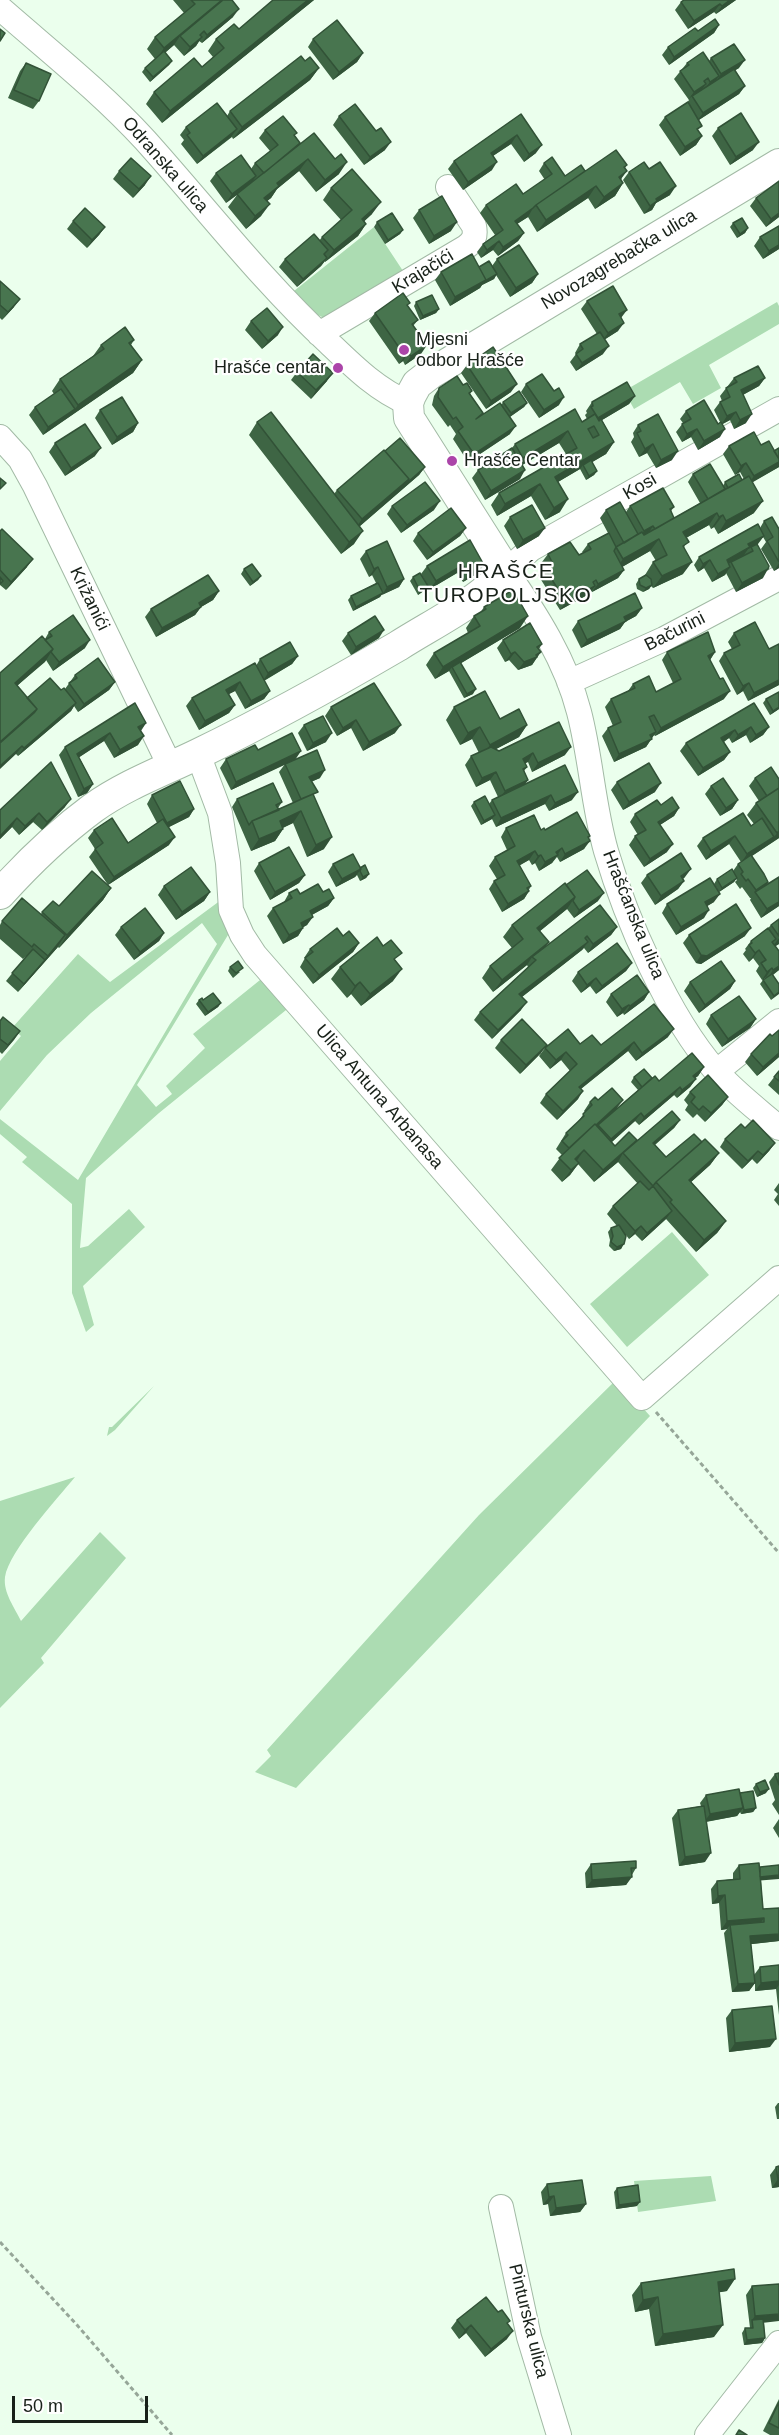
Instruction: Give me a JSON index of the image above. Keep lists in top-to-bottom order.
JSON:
{
  "streets": {
    "main road": ["Novozagrebačka ulica"],
    "street": [
      "Odranska ulica",
      "Krajačići",
      "Kosi",
      "Križanići",
      "Bačurini",
      "Hrašćanska ulica",
      "Ulica Antuna Arbanasa",
      "Pinturska ulica"
    ]
  },
  "crossings": [
    ["Odranska ulica", "Novozagrebačka ulica"],
    ["Odranska ulica", "Krajačići"],
    ["Kosi", "Hrašćanska ulica"],
    ["Bačurini", "Hrašćanska ulica"]
  ],
  "districts": ["HRAŠĆE TUROPOLJSKO"],
  "places": ["Mjesni odbor Hrašće", "Hrašće centar", "Hrašće Centar"],
  "scale_bar": "50 m"
}
